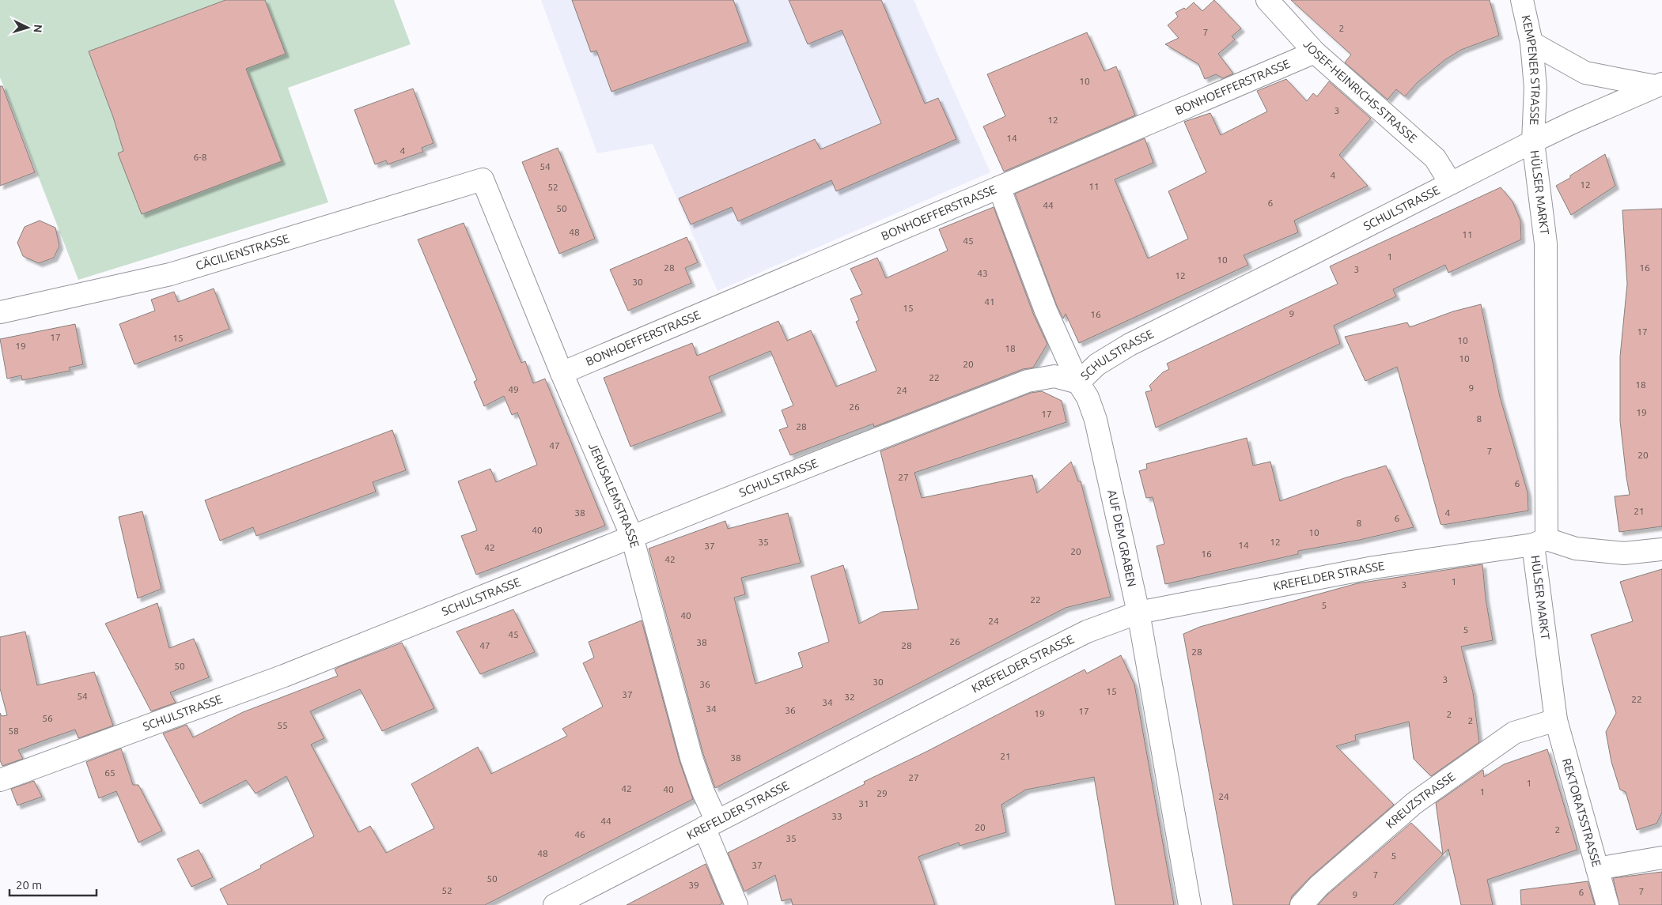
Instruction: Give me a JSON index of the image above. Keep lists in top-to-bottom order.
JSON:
{
  "streets": {
    "street": [
      "KEMPENER STRASSE",
      "BONHOEFFERSTRASSE",
      "JOSEF-HEINRICHS-STRASSE",
      "HÜLSER MARKT",
      "SCHULSTRASSE",
      "CÄCILIENSTRASSE",
      "JERUSALEMSTRASSE",
      "AUF DEM GRABEN",
      "KREFELDER STRASSE",
      "KREUZSTRASSE",
      "REKTORATSSTRASSE"
    ]
  },
  "crossings": [
    ["KEMPENER STRASSE", "HÜLSER MARKT"],
    ["KEMPENER STRASSE", "SCHULSTRASSE"],
    ["BONHOEFFERSTRASSE", "JOSEF-HEINRICHS-STRASSE"],
    ["BONHOEFFERSTRASSE", "JERUSALEMSTRASSE"],
    ["BONHOEFFERSTRASSE", "AUF DEM GRABEN"],
    ["JOSEF-HEINRICHS-STRASSE", "SCHULSTRASSE"],
    ["HÜLSER MARKT", "SCHULSTRASSE"],
    ["HÜLSER MARKT", "KREFELDER STRASSE"],
    ["HÜLSER MARKT", "KREUZSTRASSE"],
    ["HÜLSER MARKT", "REKTORATSSTRASSE"],
    ["SCHULSTRASSE", "JERUSALEMSTRASSE"],
    ["SCHULSTRASSE", "AUF DEM GRABEN"],
    ["CÄCILIENSTRASSE", "JERUSALEMSTRASSE"],
    ["JERUSALEMSTRASSE", "KREFELDER STRASSE"],
    ["AUF DEM GRABEN", "KREFELDER STRASSE"],
    ["KREUZSTRASSE", "REKTORATSSTRASSE"]
  ],
  "house_numbers": [
    "2",
    "7",
    "10",
    "3",
    "12",
    "14",
    "4",
    "6-8",
    "54",
    "4",
    "12",
    "11",
    "52",
    "6",
    "44",
    "50",
    "48",
    "11",
    "45",
    "1",
    "10",
    "28",
    "16",
    "3",
    "43",
    "12",
    "30",
    "41",
    "15",
    "9",
    "16",
    "17",
    "17",
    "15",
    "10",
    "19",
    "18",
    "10",
    "20",
    "22",
    "18",
    "9",
    "49",
    "24",
    "26",
    "19",
    "17",
    "8",
    "28",
    "47",
    "7",
    "20",
    "27",
    "6",
    "21",
    "38",
    "4",
    "6",
    "8",
    "40",
    "10",
    "35",
    "12",
    "14",
    "37",
    "42",
    "20",
    "16",
    "42",
    "1",
    "3",
    "22",
    "5",
    "40",
    "24",
    "5",
    "45",
    "26",
    "38",
    "47",
    "28",
    "28",
    "50",
    "3",
    "30",
    "36",
    "15",
    "37",
    "54",
    "32",
    "22",
    "34",
    "34",
    "36",
    "17",
    "19",
    "2",
    "56",
    "2",
    "55",
    "58",
    "21",
    "38",
    "65",
    "27",
    "1",
    "42",
    "40",
    "1",
    "29",
    "24",
    "31",
    "33",
    "44",
    "20",
    "2",
    "46",
    "35",
    "48",
    "5",
    "37",
    "7",
    "50",
    "39",
    "52",
    "7",
    "6",
    "9"
  ],
  "scale_bar": "20 m",
  "north": "right"
}
